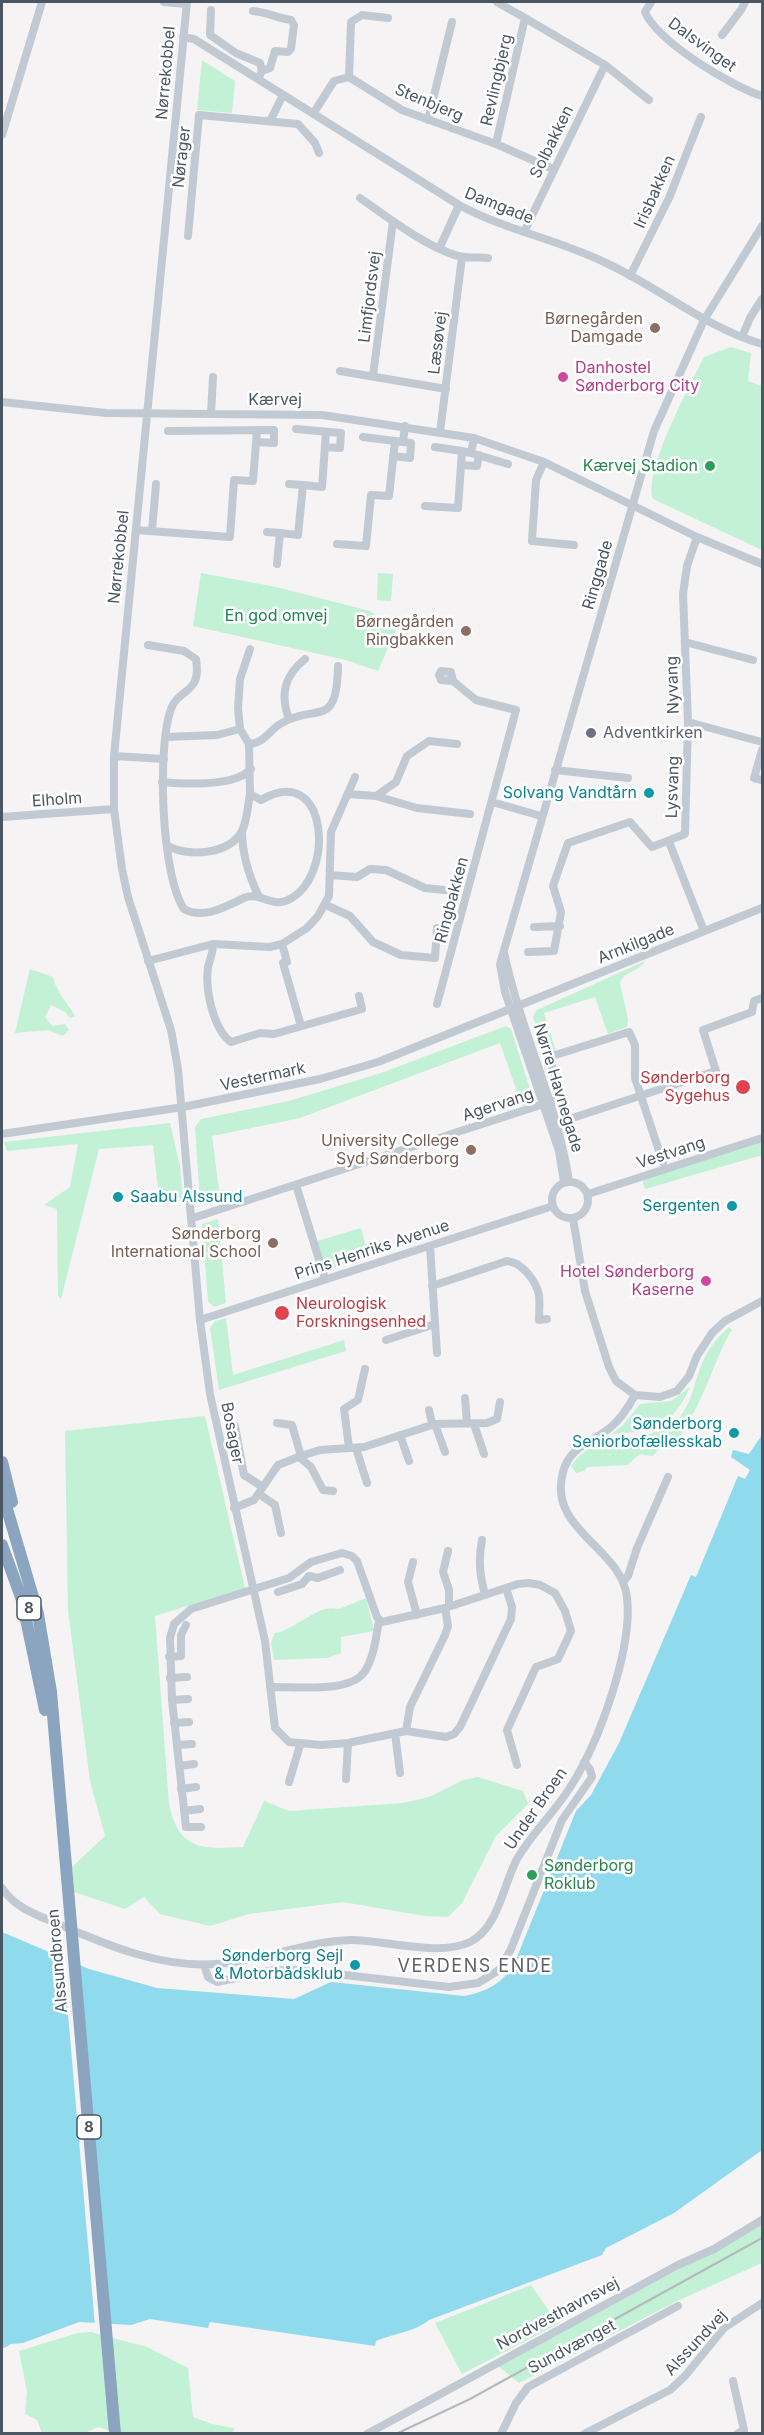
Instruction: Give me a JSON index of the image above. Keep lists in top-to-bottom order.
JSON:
{
  "streets": {
    "highway": ["8", "Alssundbroen"],
    "street": [
      "Dalsvinget",
      "Nørrekobbel",
      "Revlingbjerg",
      "Stenbjerg",
      "Solbakken",
      "Nørager",
      "Irisbakken",
      "Damgade",
      "Limfjordsvej",
      "Læsøvej",
      "Kærvej",
      "Ringgade",
      "Nyvang",
      "Lysvang",
      "Elholm",
      "Ringbakken",
      "Arnkilgade",
      "Vestermark",
      "Nørre Havnegade",
      "Agervang",
      "Vestvang",
      "Prins Henriks Avenue",
      "Bosager",
      "Under Broen",
      "Nordvesthavnsvej",
      "Alssundvej",
      "Sundvænget"
    ]
  },
  "crossings": [
    ["Nørrekobbel", "Damgade"],
    ["Nørrekobbel", "Kærvej"],
    ["Nørrekobbel", "Elholm"],
    ["Nørrekobbel", "Vestermark"],
    ["Nørrekobbel", "Bosager"],
    ["Revlingbjerg", "Stenbjerg"],
    ["Stenbjerg", "Solbakken"],
    ["Solbakken", "Damgade"],
    ["Irisbakken", "Damgade"],
    ["Damgade", "Ringgade"],
    ["Læsøvej", "Kærvej"],
    ["Kærvej", "Ringgade"],
    ["Kærvej", "Nyvang"],
    ["Ringgade", "Arnkilgade"],
    ["Ringgade", "Vestermark"],
    ["Ringgade", "Nørre Havnegade"],
    ["Nyvang", "Lysvang"],
    ["Lysvang", "Arnkilgade"],
    ["Arnkilgade", "Vestermark"],
    ["Arnkilgade", "Nørre Havnegade"],
    ["Vestermark", "Nørre Havnegade"],
    ["Vestermark", "Bosager"],
    ["Nørre Havnegade", "Agervang"],
    ["Nørre Havnegade", "Vestvang"],
    ["Nørre Havnegade", "Prins Henriks Avenue"],
    ["Agervang", "Bosager"],
    ["Vestvang", "Prins Henriks Avenue"],
    ["Prins Henriks Avenue", "Bosager"]
  ],
  "districts": ["VERDENS ENDE"],
  "parks": ["En god omvej"],
  "places": [
    "Børnegården Damgade",
    "Danhostel Sønderborg City",
    "Kærvej Stadion",
    "Børnegården Ringbakken",
    "Adventkirken",
    "Solvang Vandtårn",
    "Sønderborg Sygehus",
    "University College Syd Sønderborg",
    "Saabu Alssund",
    "Sergenten",
    "Sønderborg International School",
    "Hotel Sønderborg Kaserne",
    "Neurologisk Forskningsenhed",
    "Sønderborg Seniorbofællesskab",
    "Sønderborg Roklub",
    "Sønderborg Sejl & Motorbådsklub"
  ]
}
